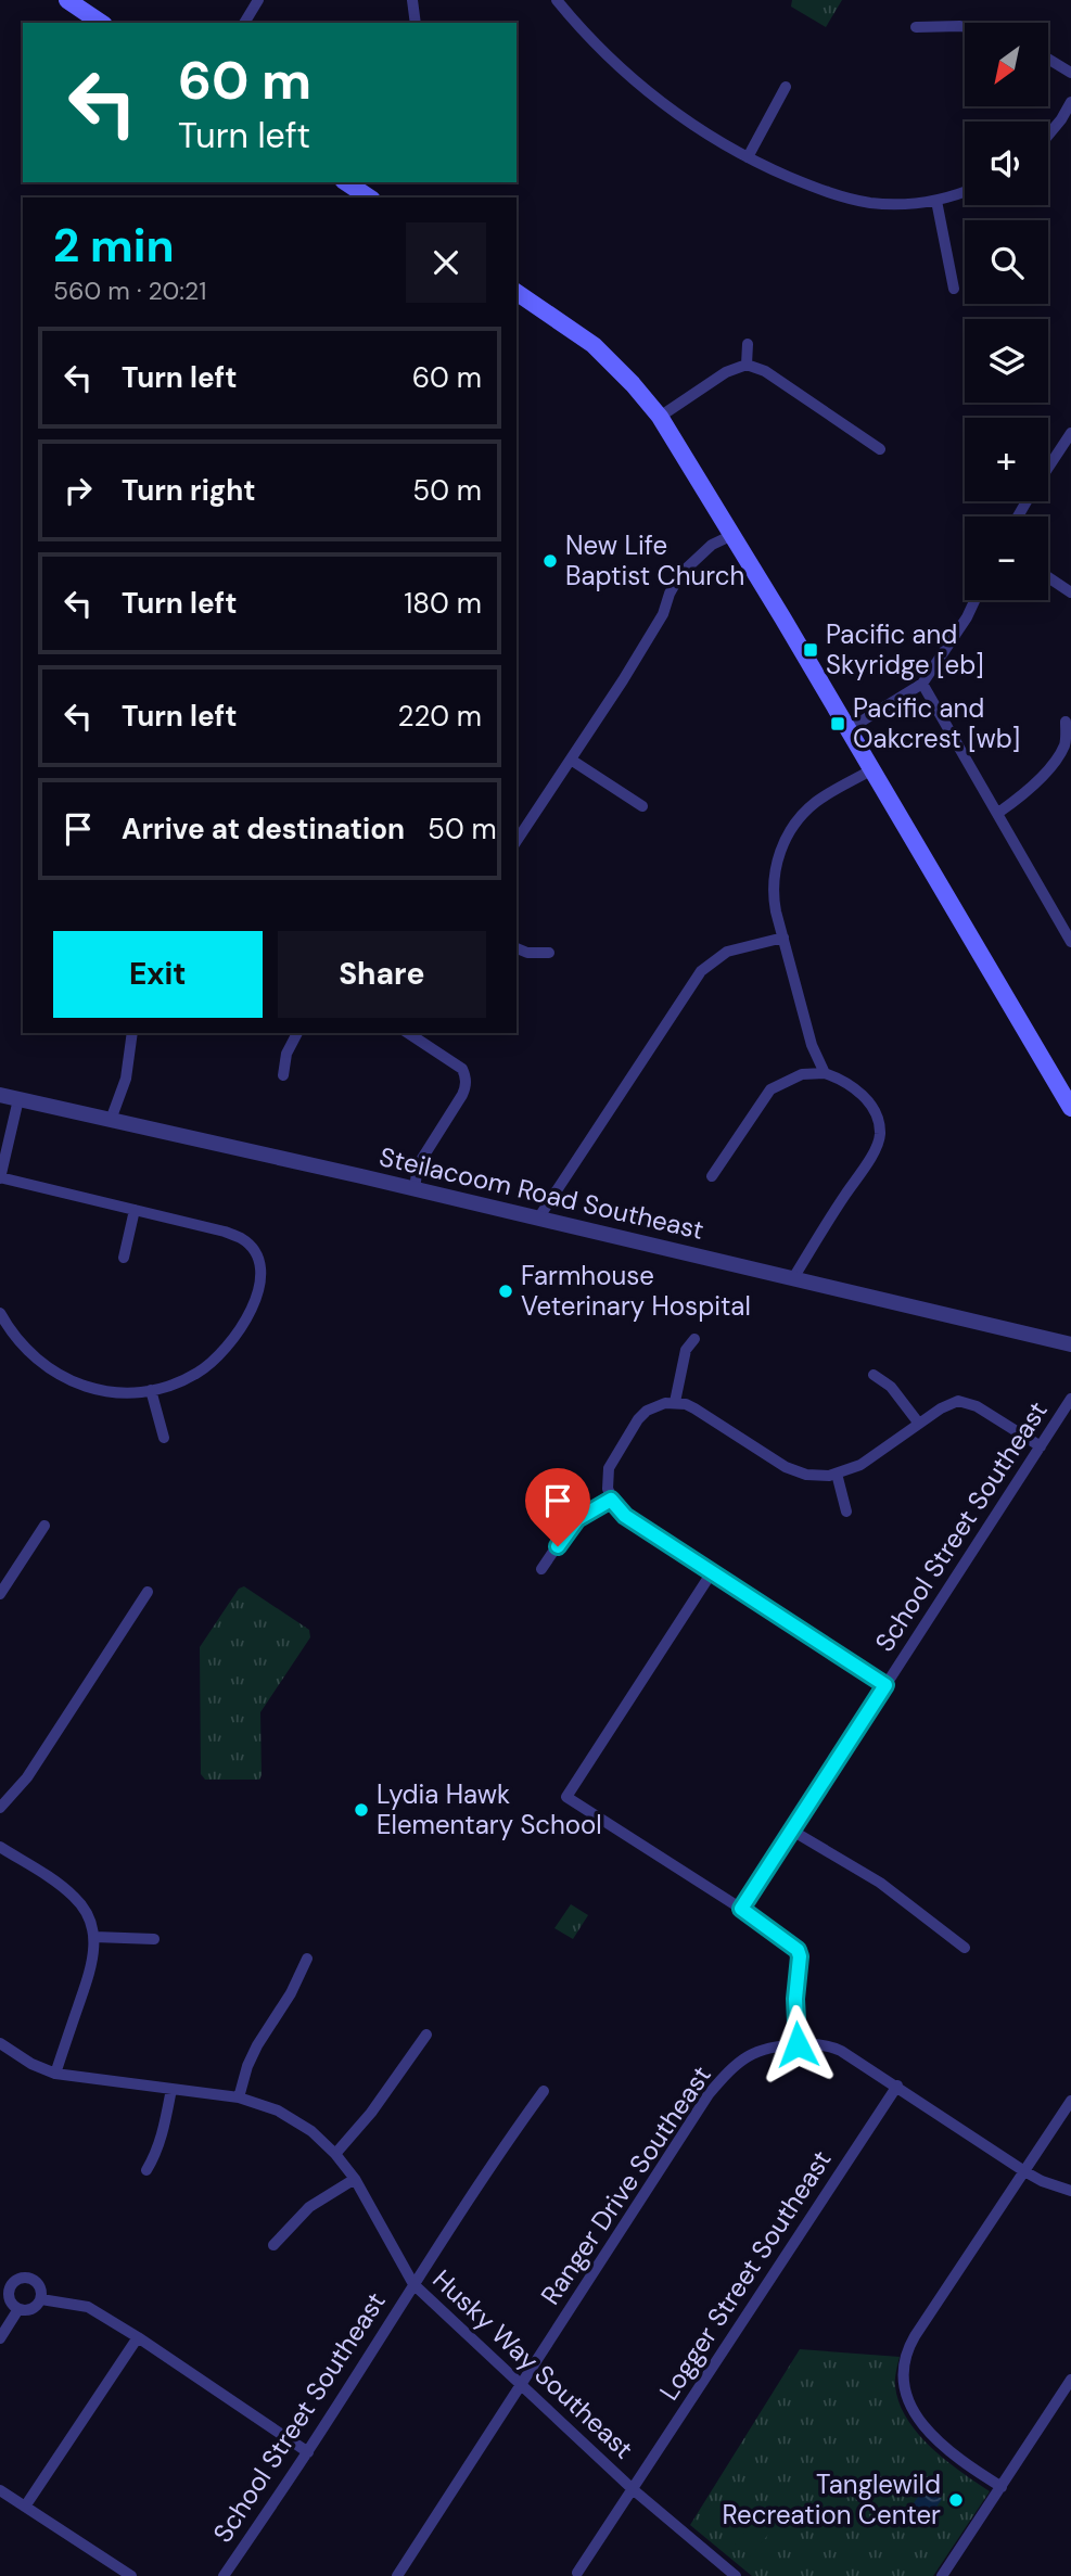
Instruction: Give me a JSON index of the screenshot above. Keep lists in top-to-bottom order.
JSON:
{
  "streets": {
    "street": [
      "Steilacoom Road Southeast",
      "School Street Southeast",
      "Ranger Drive Southeast",
      "Logger Street Southeast",
      "Husky Way Southeast"
    ]
  },
  "crossings": [
    ["School Street Southeast", "Husky Way Southeast"],
    ["Ranger Drive Southeast", "Logger Street Southeast"],
    ["Ranger Drive Southeast", "Husky Way Southeast"],
    ["Logger Street Southeast", "Husky Way Southeast"]
  ],
  "places": {
    "other": [
      "New Life Baptist Church",
      "Farmhouse Veterinary Hospital",
      "Lydia Hawk Elementary School",
      "Tanglewild Recreation Center"
    ],
    "transit": ["Pacific and Skyridge [eb]", "Pacific and Oakcrest [wb]"]
  },
  "north": "bottom left",
  "page": {
    "map_buttons": ["+", "−"],
    "turn": ["60 m", "Turn left"],
    "heading": ["2 min", "560 m · 20:21"],
    "list": [
      {
        "name": "Turn left",
        "value": "60 m"
      },
      {
        "name": "Turn right",
        "value": "50 m"
      },
      {
        "name": "Turn left",
        "value": "180 m"
      },
      {
        "name": "Turn left",
        "value": "220 m"
      },
      {
        "name": "Arrive at destination",
        "value": "50 m"
      }
    ],
    "buttons": ["Exit", "Share"]
  }
}
